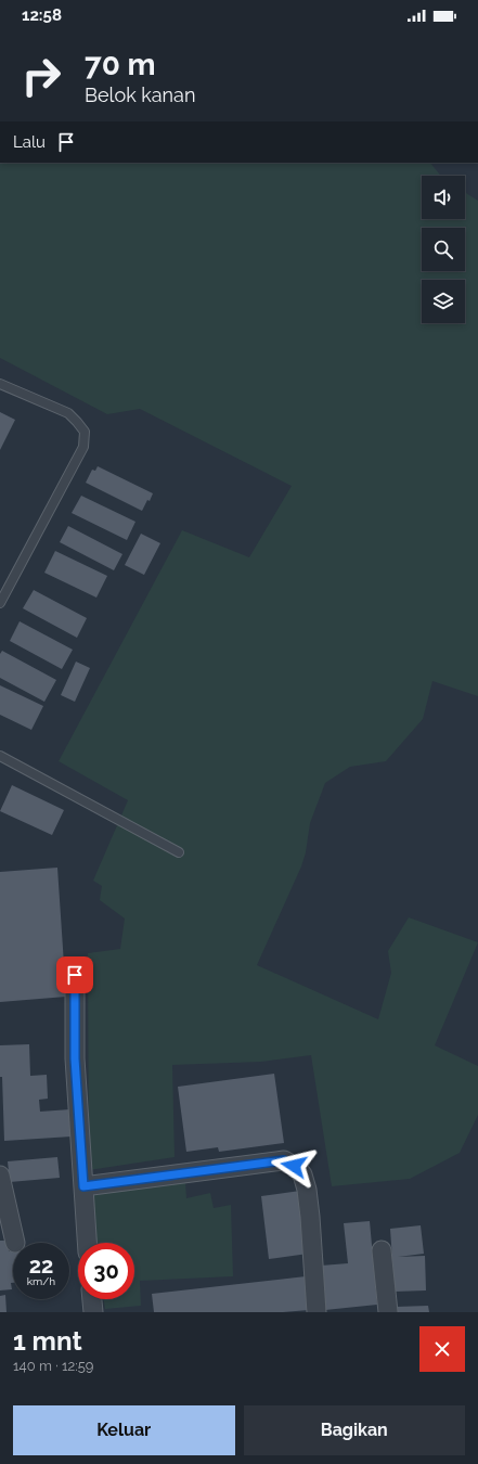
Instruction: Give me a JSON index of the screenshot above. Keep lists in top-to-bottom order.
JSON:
{
  "page": {
    "status": "12:58",
    "turn": ["70 m", "Belok kanan"],
    "then": "Lalu",
    "speed": "22 km/h",
    "limit": "30",
    "heading": ["1 mnt", "140 m · 12:59"],
    "buttons": ["Keluar", "Bagikan"]
  }
}
